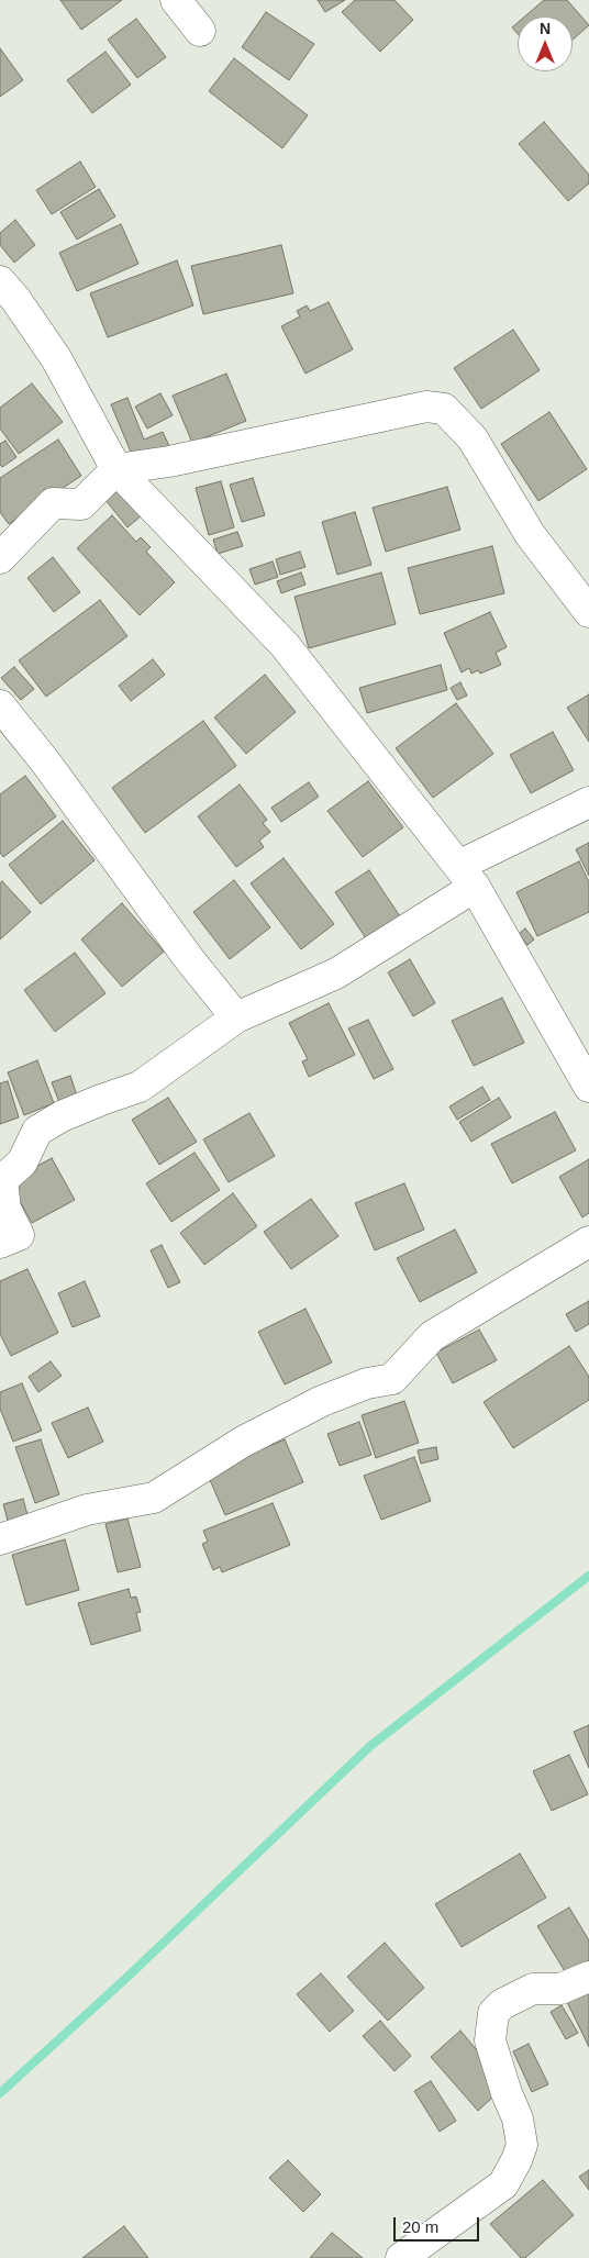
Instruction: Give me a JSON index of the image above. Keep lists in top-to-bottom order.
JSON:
{
  "scale_bar": "20 m",
  "north": "top"
}
